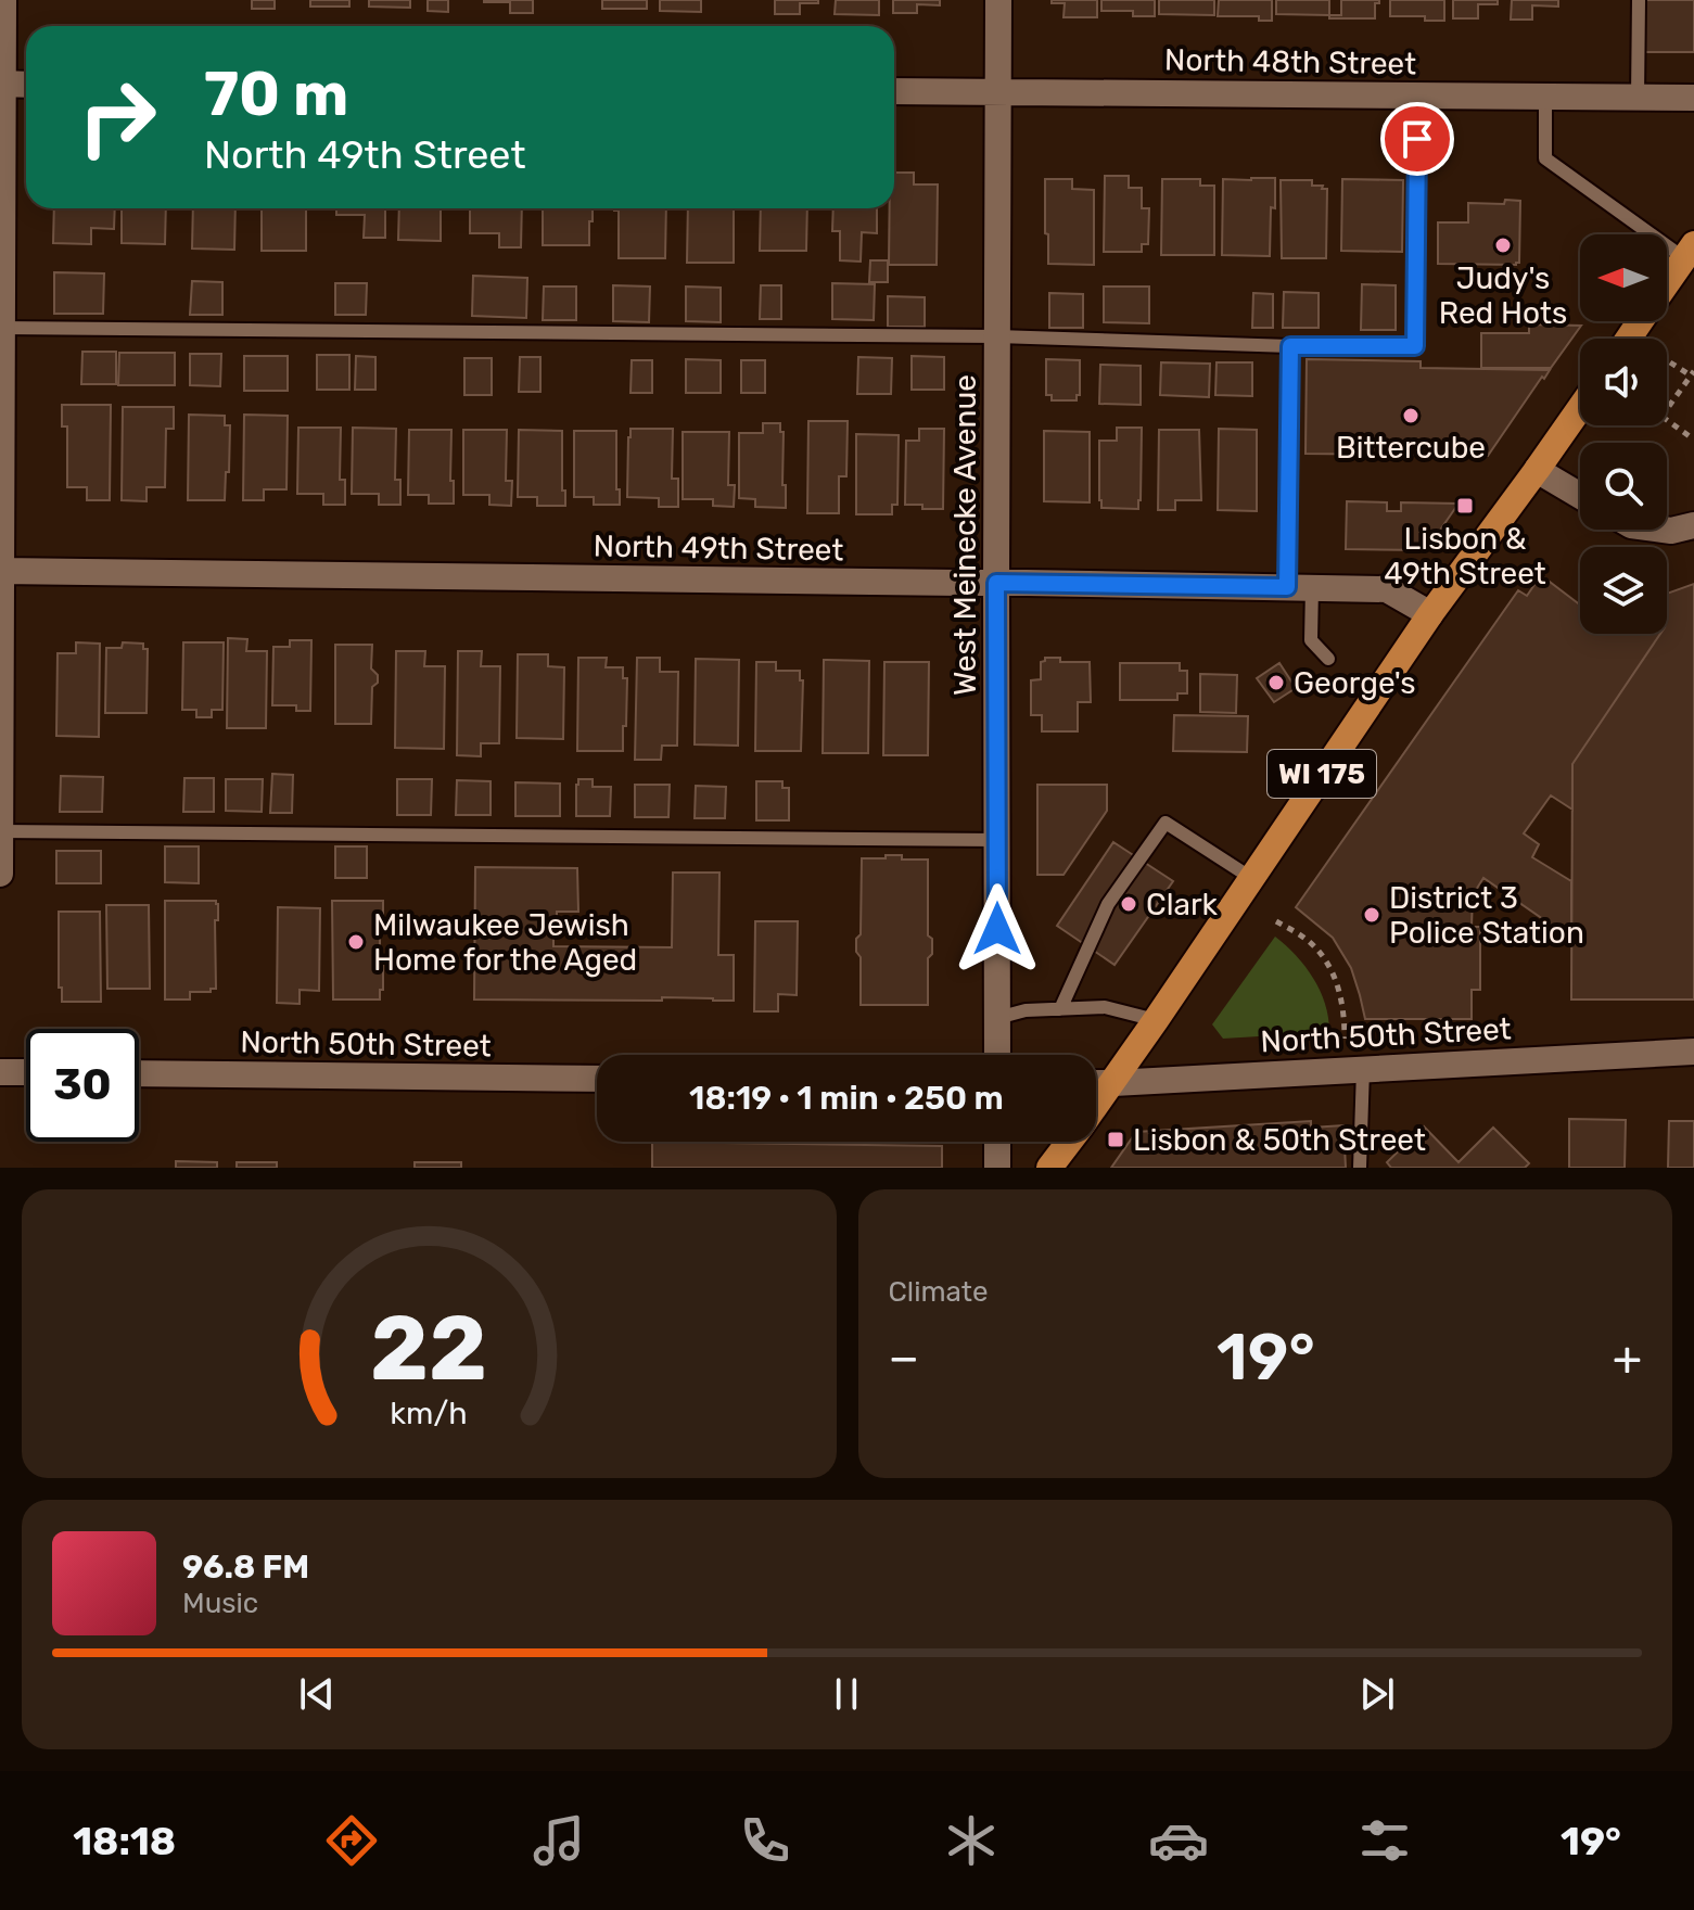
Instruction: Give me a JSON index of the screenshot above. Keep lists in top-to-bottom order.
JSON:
{
  "streets": {
    "main road": ["WI 175"],
    "street": [
      "North 48th Street",
      "West Meinecke Avenue",
      "North 49th Street",
      "North 50th Street"
    ]
  },
  "crossings": [
    ["North 48th Street", "West Meinecke Avenue"],
    ["West Meinecke Avenue", "North 49th Street"],
    ["North 49th Street", "WI 175"],
    ["WI 175", "North 50th Street"]
  ],
  "places": {
    "other": [
      "Judy's Red Hots",
      "Bittercube",
      "George's",
      "Clark",
      "District 3 Police Station",
      "Milwaukee Jewish Home for the Aged"
    ],
    "transit": ["Lisbon & 49th Street", "Lisbon & 50th Street"]
  },
  "north": "left",
  "page": {
    "turn": ["70 m", "North 49th Street"],
    "limit": "30",
    "trip": "18:19 · 1 min · 250 m",
    "tile": "Climate",
    "heat": ["−", "19°", "+"],
    "song": ["96.8 FM", "Music"],
    "tabs": ["18:18", "19°"],
    "gauge": ["22", "km/h"]
  }
}
